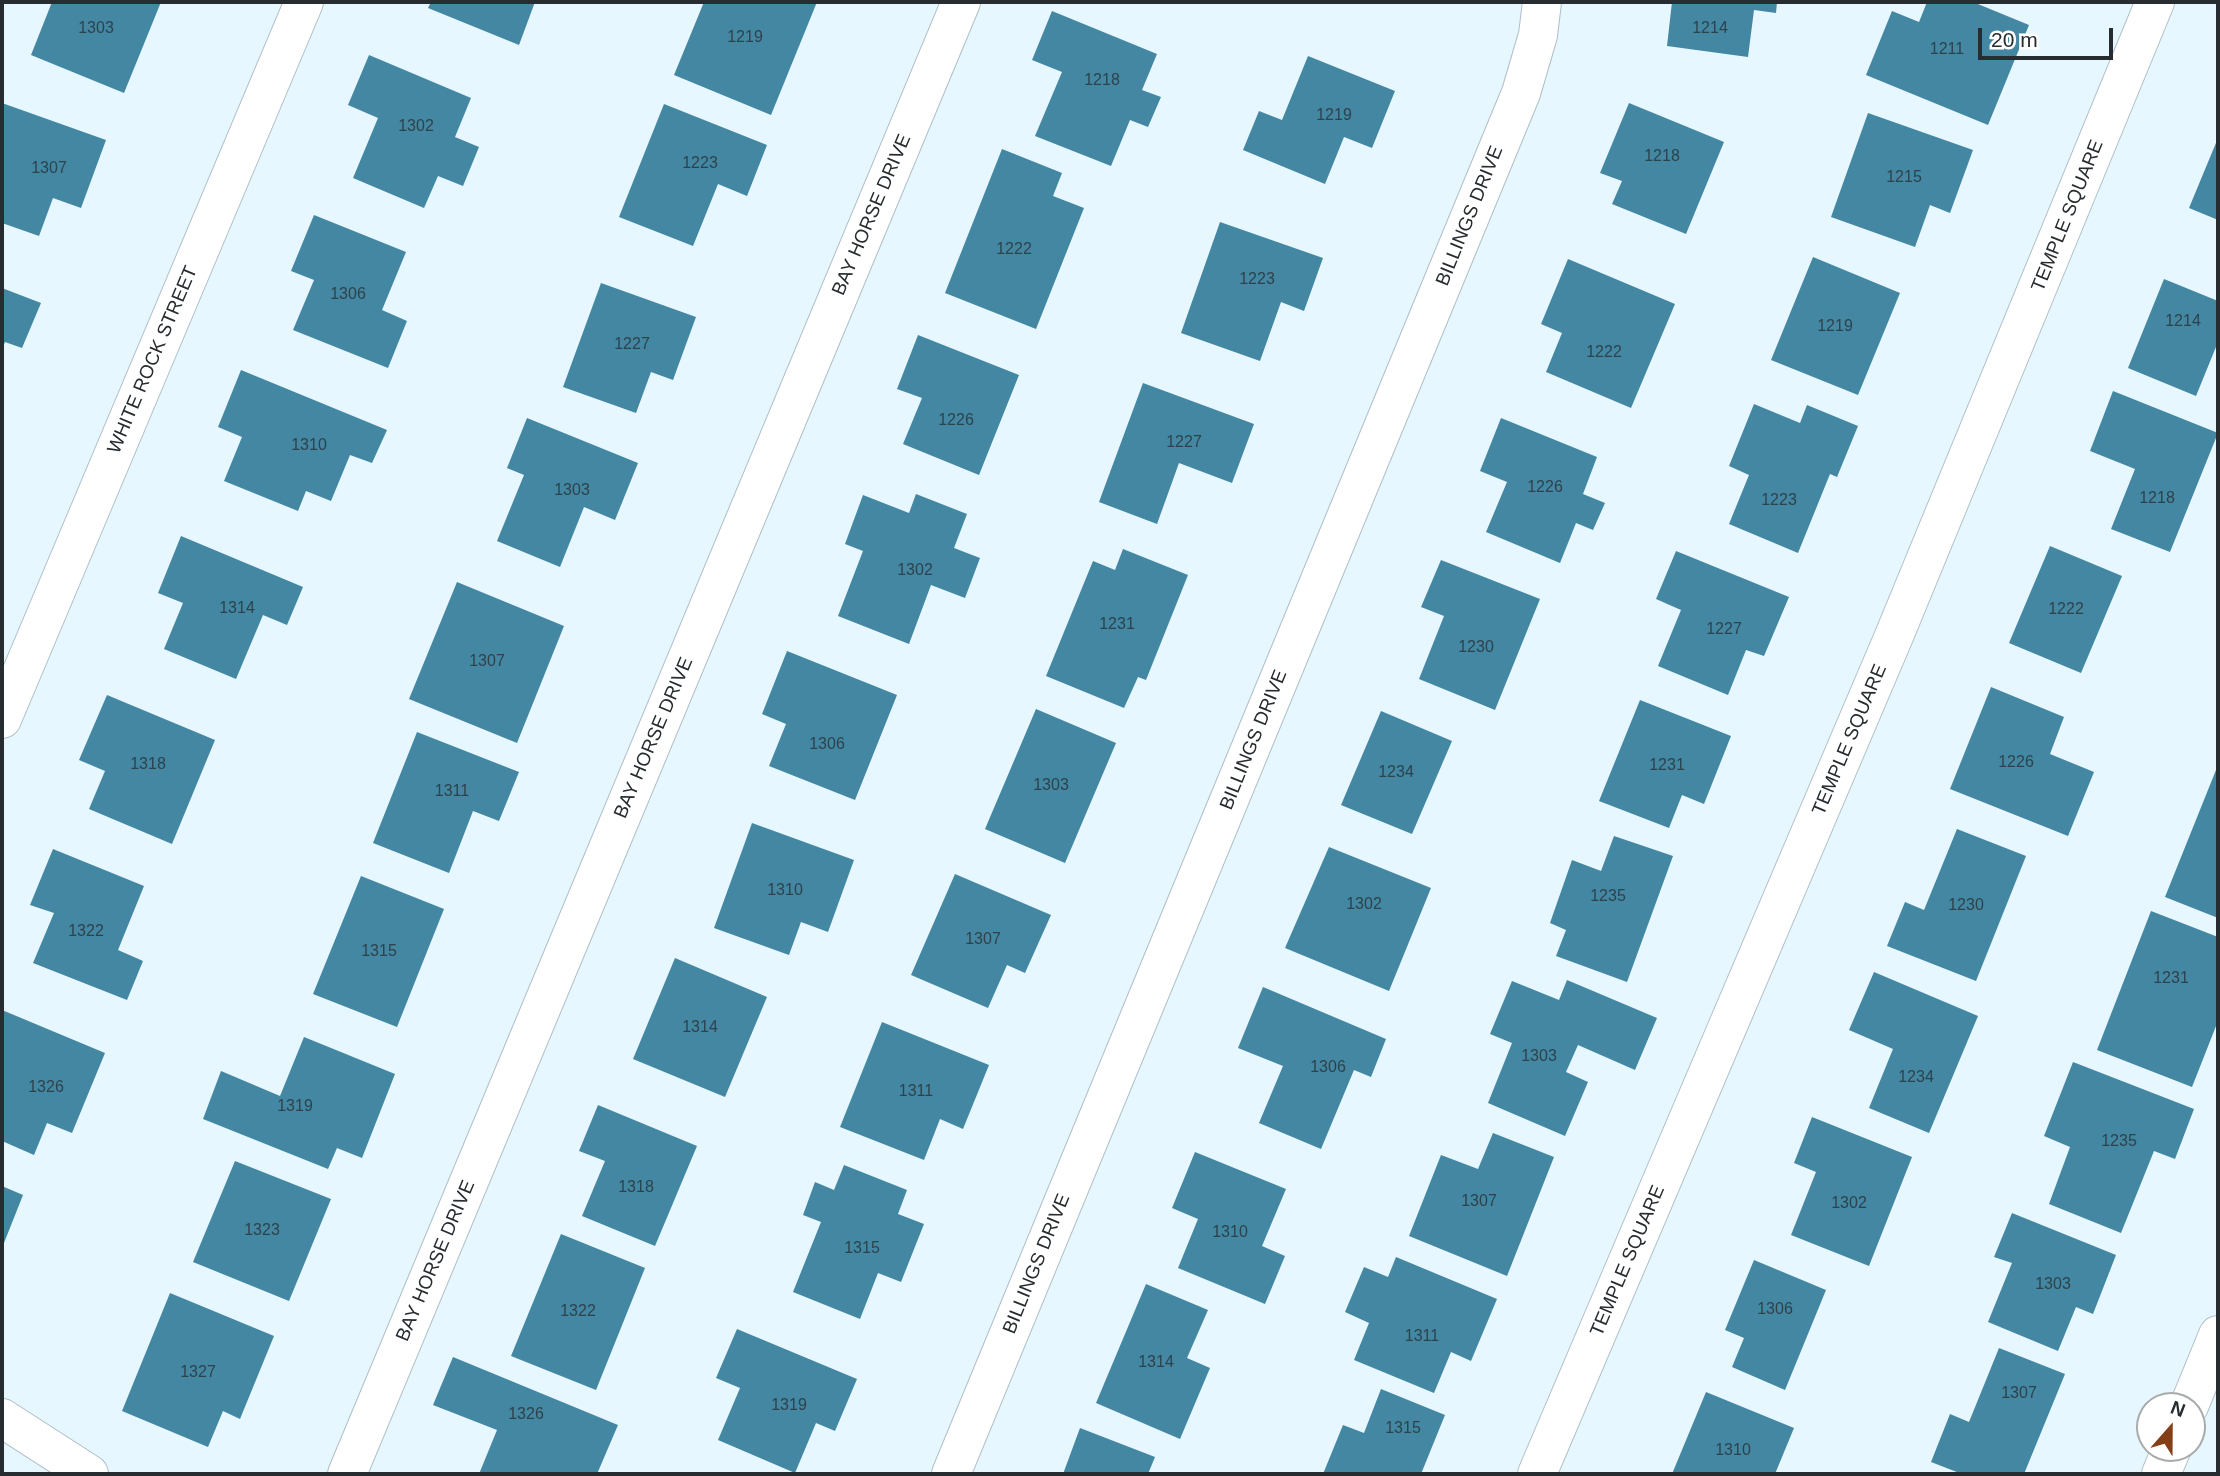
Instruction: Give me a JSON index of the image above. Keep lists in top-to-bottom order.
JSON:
{
  "streets": {
    "street": [
      "BAY HORSE DRIVE",
      "BILLINGS DRIVE",
      "TEMPLE SQUARE",
      "WHITE ROCK STREET"
    ]
  },
  "house_numbers": [
    "1303",
    "1214",
    "1219",
    "1211",
    "1218",
    "1219",
    "1302",
    "1218",
    "1223",
    "1307",
    "1215",
    "1222",
    "1223",
    "1306",
    "1214",
    "1219",
    "1227",
    "1222",
    "1226",
    "1227",
    "1310",
    "1226",
    "1303",
    "1218",
    "1223",
    "1302",
    "1314",
    "1222",
    "1231",
    "1227",
    "1230",
    "1307",
    "1306",
    "1226",
    "1318",
    "1231",
    "1234",
    "1303",
    "1311",
    "1310",
    "1235",
    "1302",
    "1230",
    "1322",
    "1307",
    "1315",
    "1231",
    "1314",
    "1303",
    "1306",
    "1234",
    "1326",
    "1311",
    "1319",
    "1235",
    "1318",
    "1307",
    "1302",
    "1323",
    "1310",
    "1315",
    "1303",
    "1306",
    "1322",
    "1311",
    "1314",
    "1327",
    "1307",
    "1319",
    "1326",
    "1315",
    "1310"
  ],
  "scale_bar": "20 m",
  "north": "top"
}
